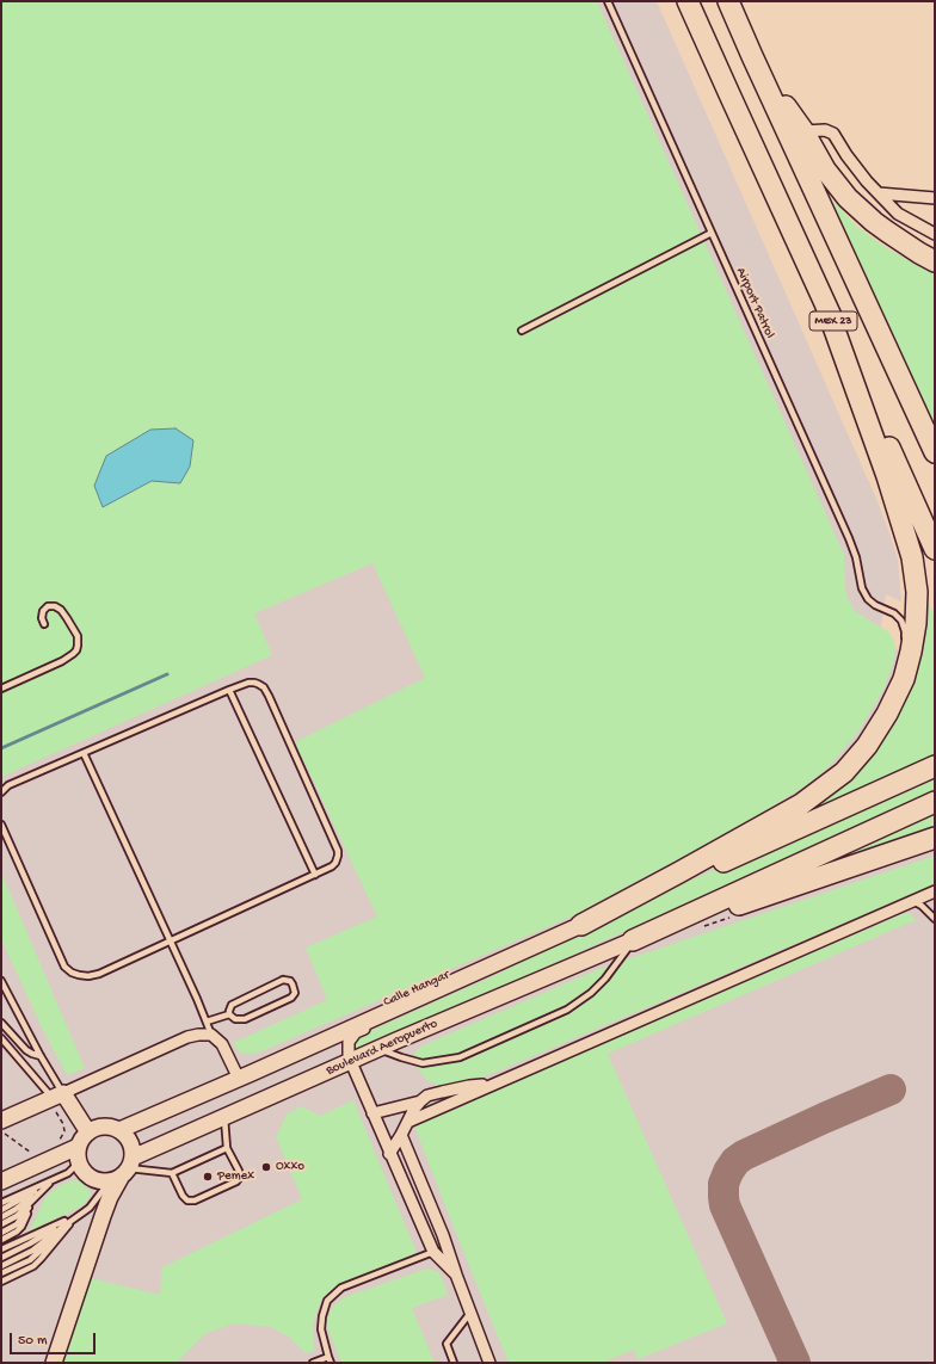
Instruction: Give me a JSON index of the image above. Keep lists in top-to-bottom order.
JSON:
{
  "streets": {
    "highway": ["MEX 23"],
    "street": ["Calle Hangar", "Boulevard Aeropuerto"],
    "lane": ["Airport Patrol"]
  },
  "crossings": [
    ["Calle Hangar", "Boulevard Aeropuerto"]
  ],
  "places": ["Oxxo", "Pemex"],
  "scale_bar": "50 m"
}
